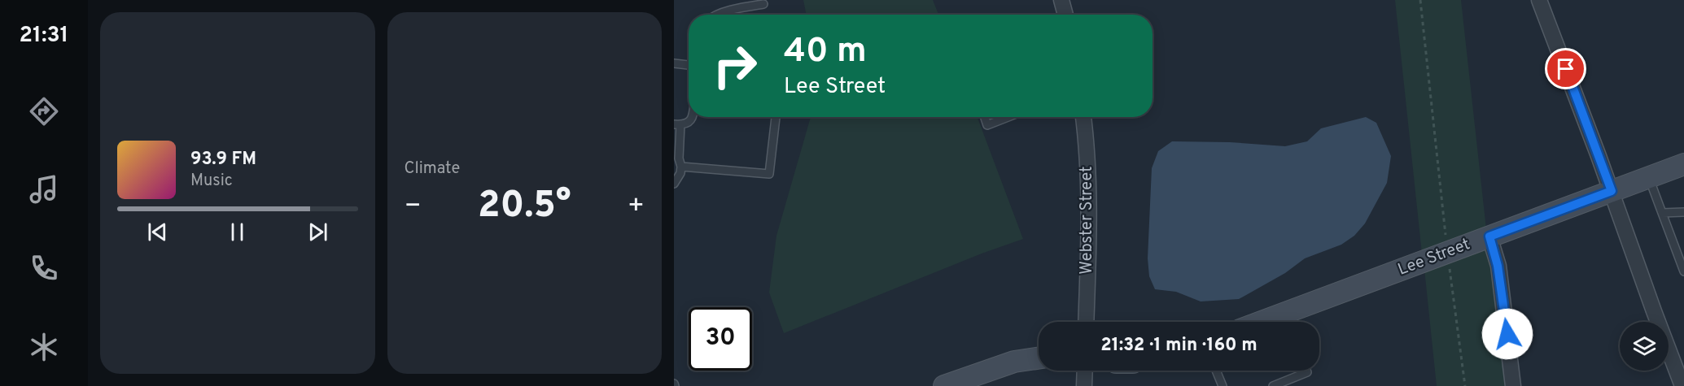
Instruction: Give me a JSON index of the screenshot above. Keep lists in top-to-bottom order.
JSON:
{
  "streets": {
    "street": ["Webster Street", "Lee Street"]
  },
  "page": {
    "tabs": "21:31",
    "tile": "Climate",
    "turn": ["40 m", "Lee Street"],
    "song": ["93.9 FM", "Music"],
    "heat": ["−", "20.5°", "+"],
    "limit": "30",
    "trip": "21:32 · 1 min · 160 m"
  }
}
